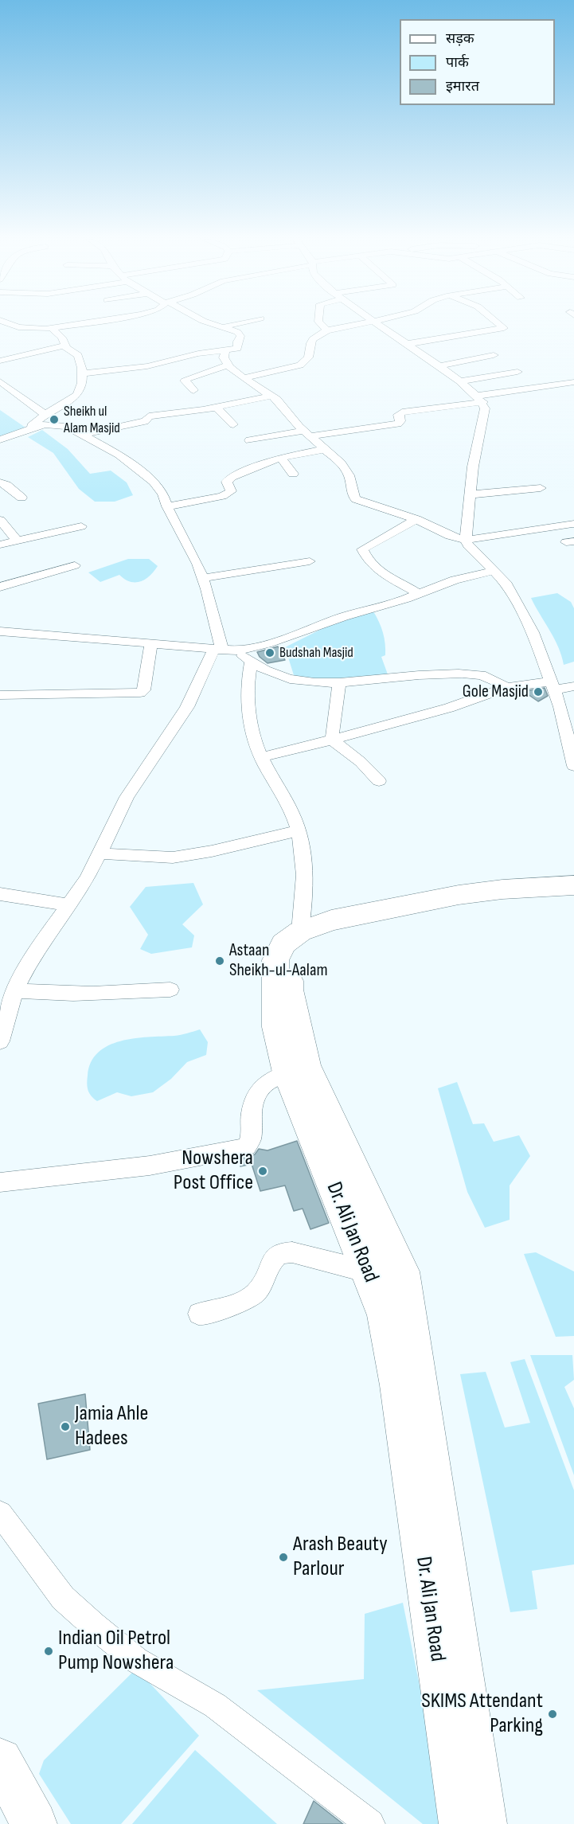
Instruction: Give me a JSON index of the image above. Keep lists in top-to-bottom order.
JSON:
{
  "streets": {
    "main road": ["Dr. Ali Jan Road"]
  },
  "places": [
    "Sheikh ul Alam Masjid",
    "Budshah Masjid",
    "Gole Masjid",
    "Astaan Sheikh-ul-Aalam",
    "Nowshera Post Office",
    "Jamia Ahle Hadees",
    "Arash Beauty Parlour",
    "Indian Oil Petrol Pump Nowshera",
    "SKIMS Attendant Parking"
  ],
  "legend": ["सड़क", "पार्क", "इमारत"]
}
